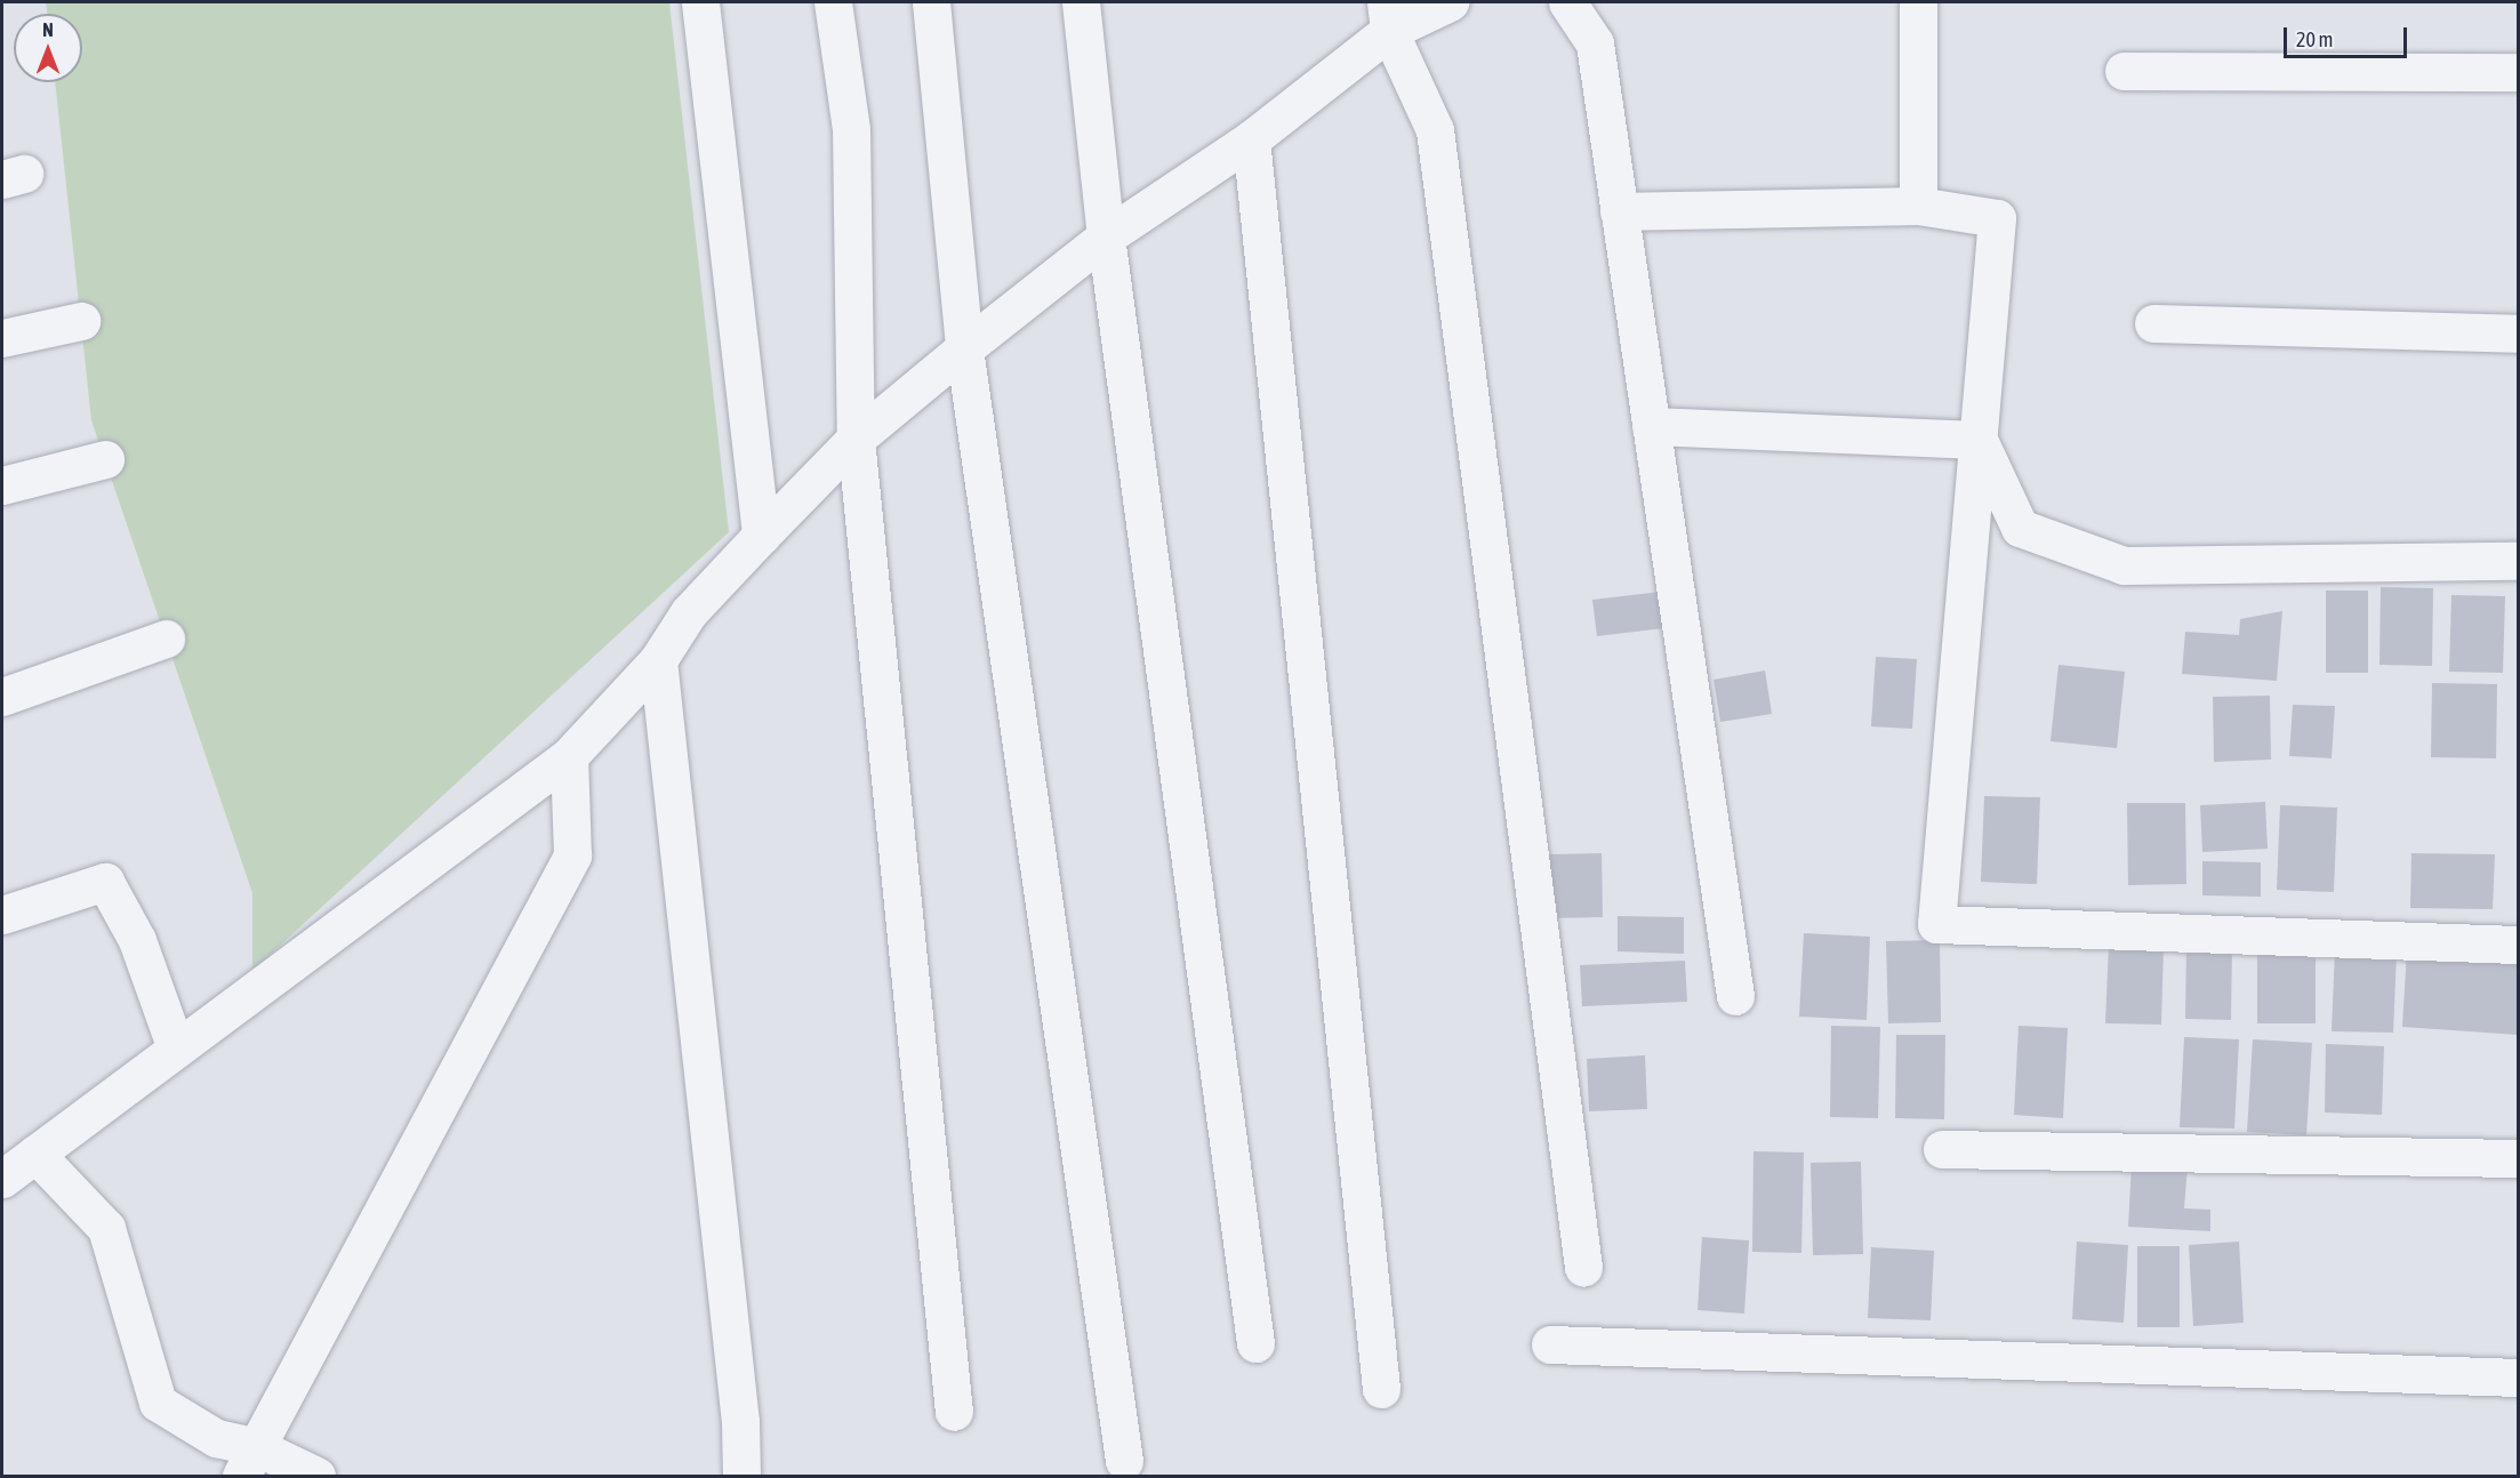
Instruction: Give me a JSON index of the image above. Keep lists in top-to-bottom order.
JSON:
{
  "scale_bar": "20 m",
  "north": "top"
}
